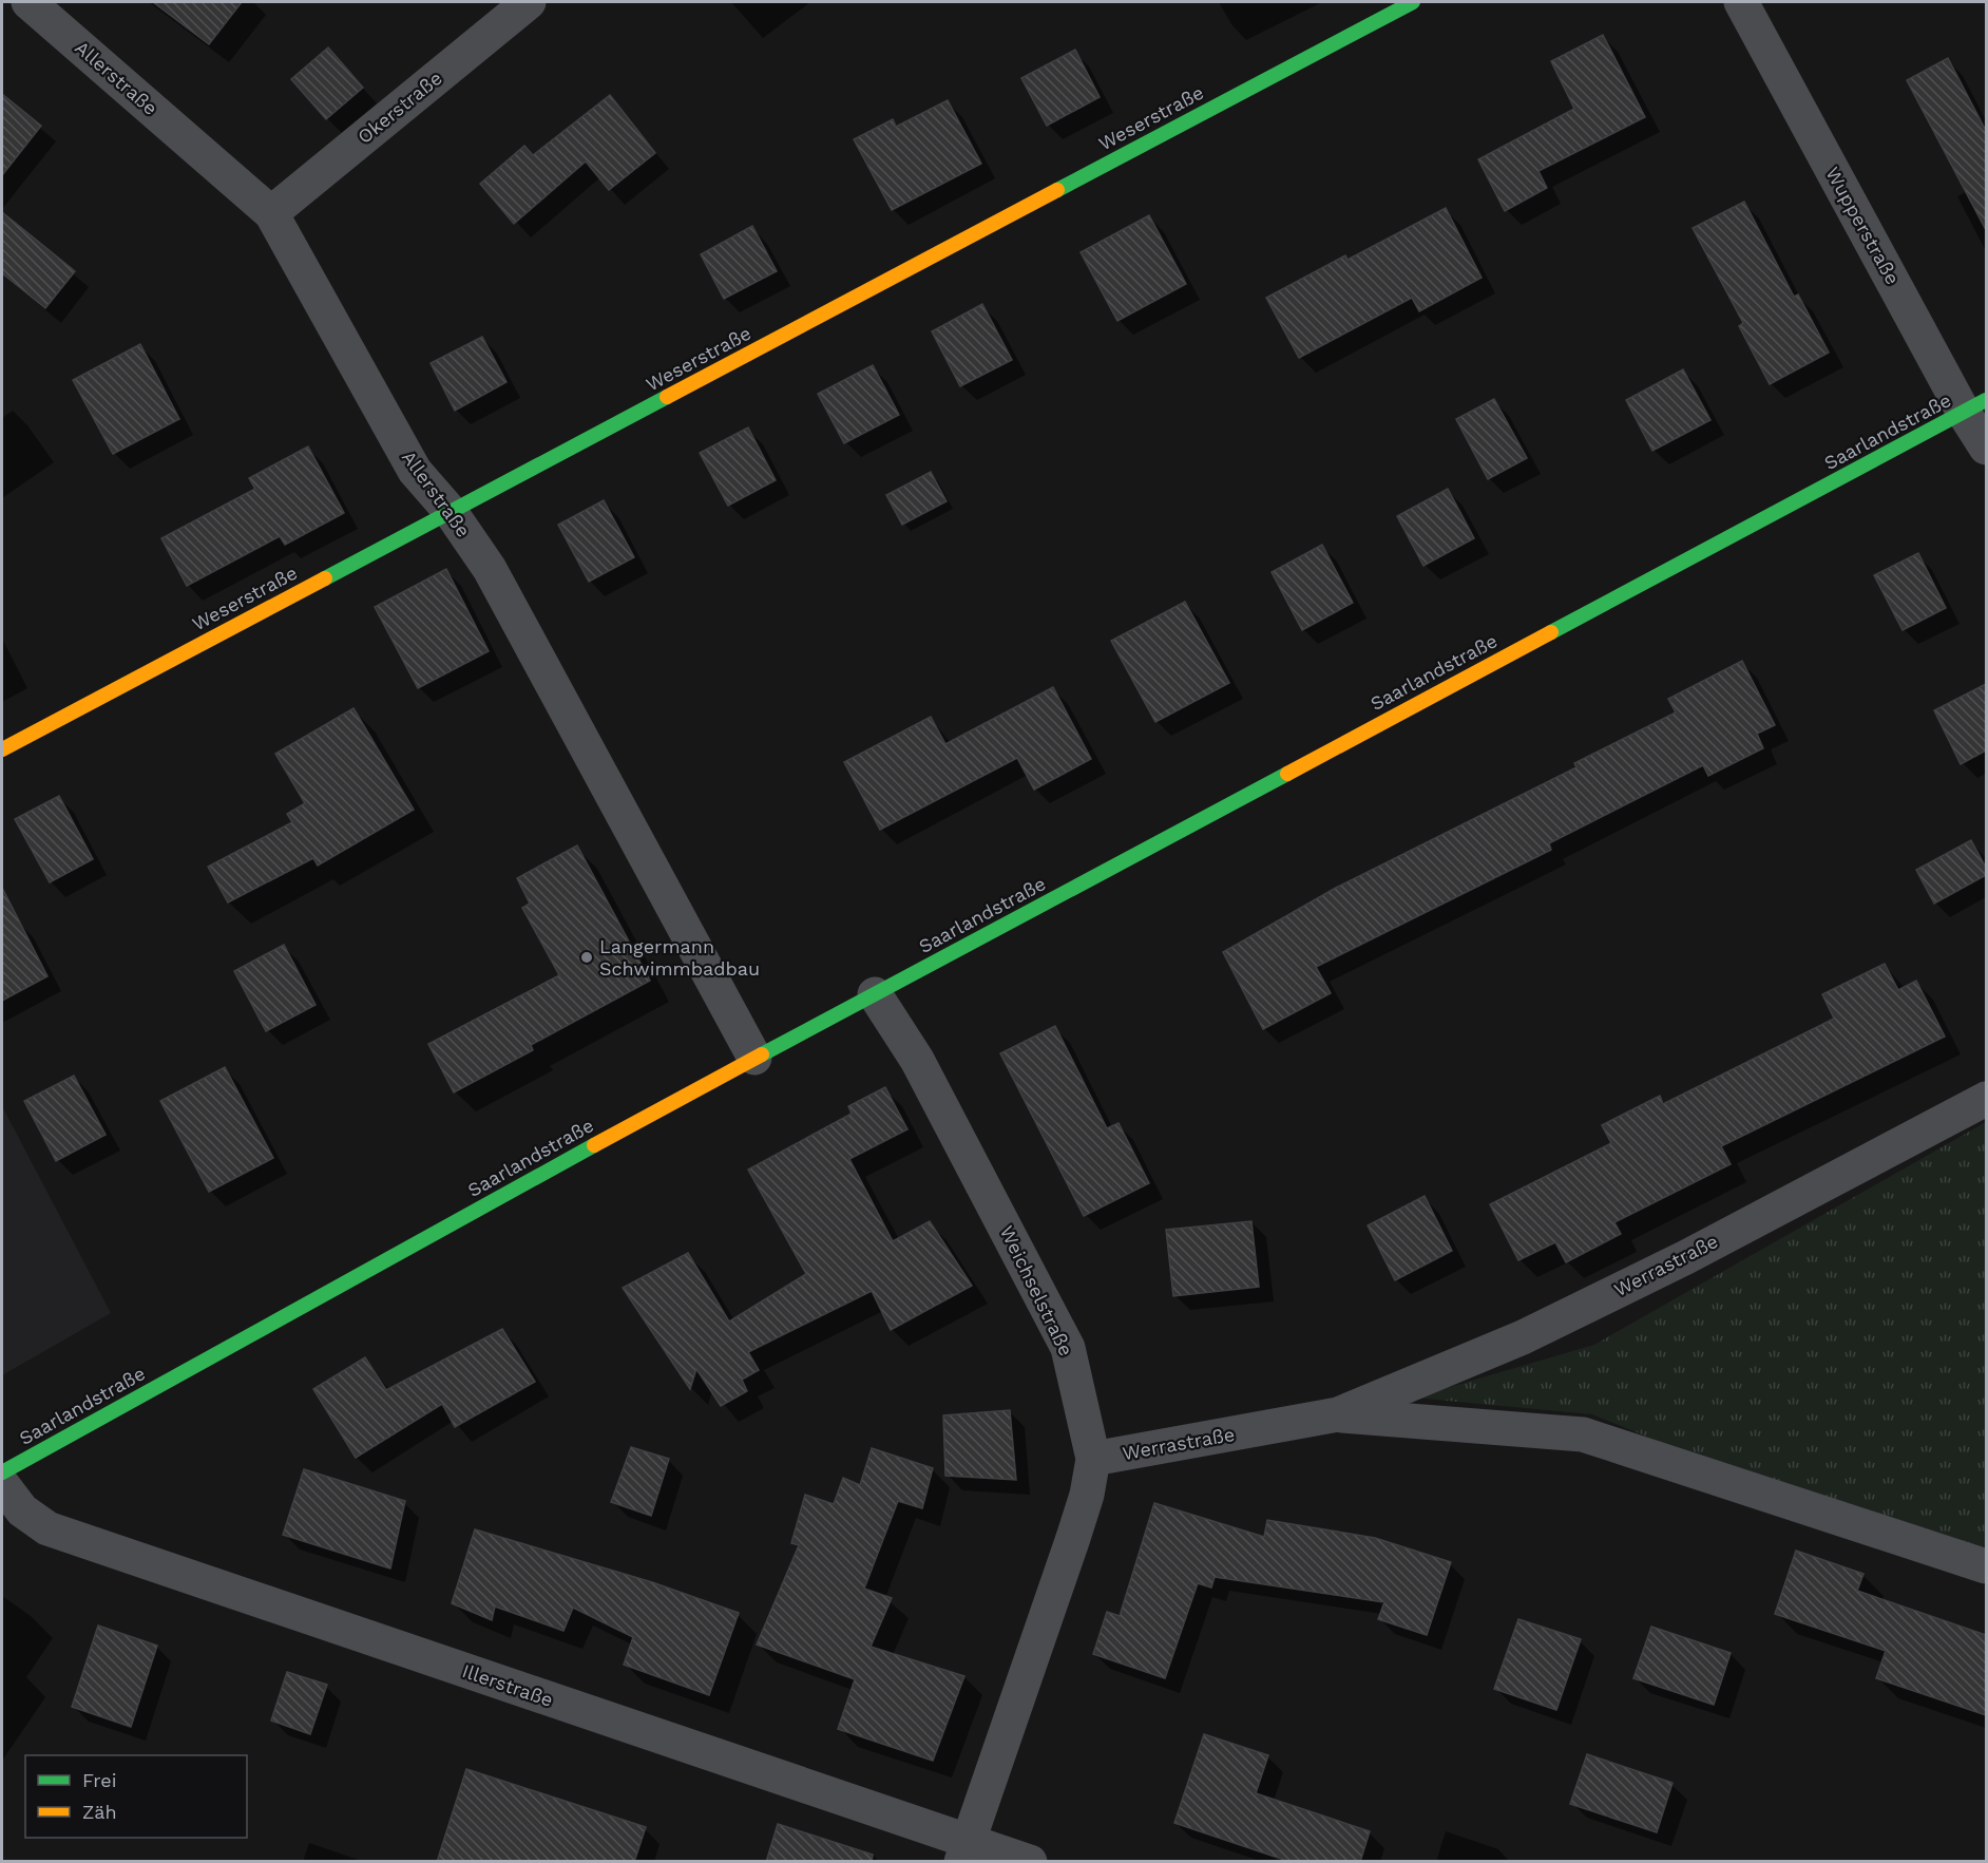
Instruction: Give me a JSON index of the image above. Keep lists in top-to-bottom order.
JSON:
{
  "streets": {
    "street": [
      "Allerstraße",
      "Okerstraße",
      "Weserstraße",
      "Wupperstraße",
      "Saarlandstraße",
      "Werrastraße",
      "Weichselstraße",
      "Illerstraße"
    ]
  },
  "crossings": [
    ["Allerstraße", "Okerstraße"],
    ["Allerstraße", "Weserstraße"],
    ["Allerstraße", "Saarlandstraße"],
    ["Wupperstraße", "Saarlandstraße"],
    ["Saarlandstraße", "Weichselstraße"],
    ["Werrastraße", "Weichselstraße"],
    ["Weichselstraße", "Illerstraße"]
  ],
  "places": ["Langermann Schwimmbadbau"],
  "legend": ["Frei", "Zäh"]
}
